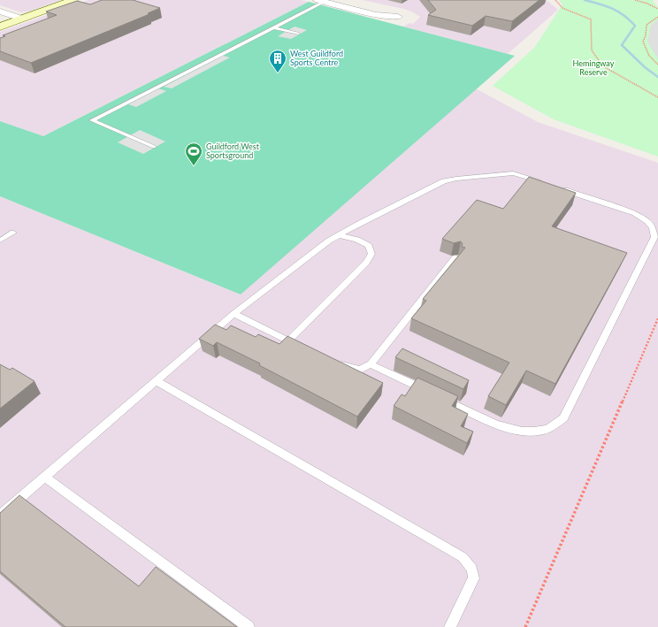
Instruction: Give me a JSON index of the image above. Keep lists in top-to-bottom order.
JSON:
{
  "parks": ["Hemingway Reserve"],
  "places": {
    "building": ["West Guildford Sports Centre"],
    "sports": ["Guildford West Sportsground"]
  }
}
